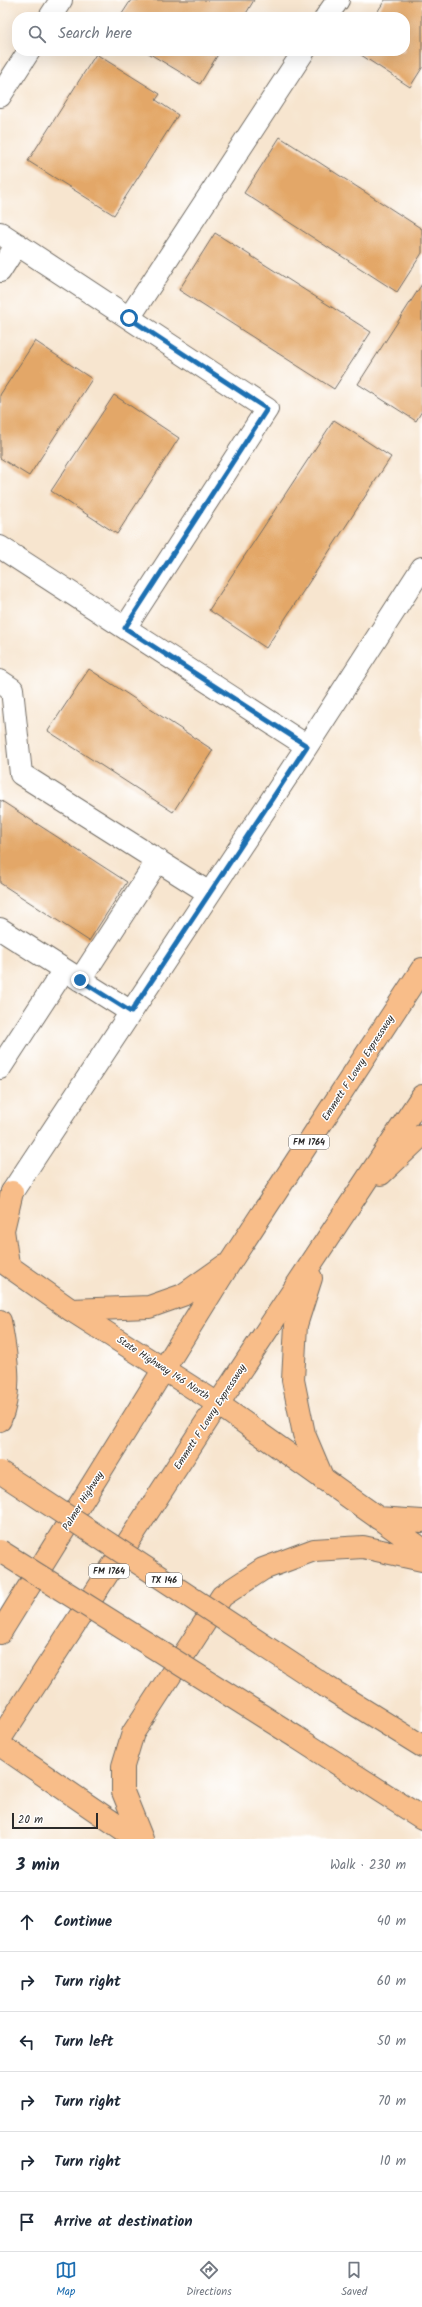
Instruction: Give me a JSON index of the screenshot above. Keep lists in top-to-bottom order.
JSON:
{
  "streets": {
    "main road": [
      "Emmett F Lowry Expressway",
      "FM 1764",
      "State Highway 146 North",
      "Palmer Highway",
      "TX 146"
    ]
  },
  "crossings": [
    ["Emmett F Lowry Expressway", "State Highway 146 North"],
    ["Emmett F Lowry Expressway", "Palmer Highway"],
    ["State Highway 146 North", "Palmer Highway"]
  ],
  "scale_bar": "20 m",
  "page": {
    "search": "Search here",
    "scale": "20 m",
    "heading": ["3 min", "Walk · 230 m"],
    "list": [
      ["Continue", "40 m"],
      ["Turn right", "60 m"],
      ["Turn left", "50 m"],
      ["Turn right", "70 m"],
      ["Turn right", "10 m"],
      "Arrive at destination"
    ],
    "nav": ["Map", "Directions", "Saved"]
  }
}
